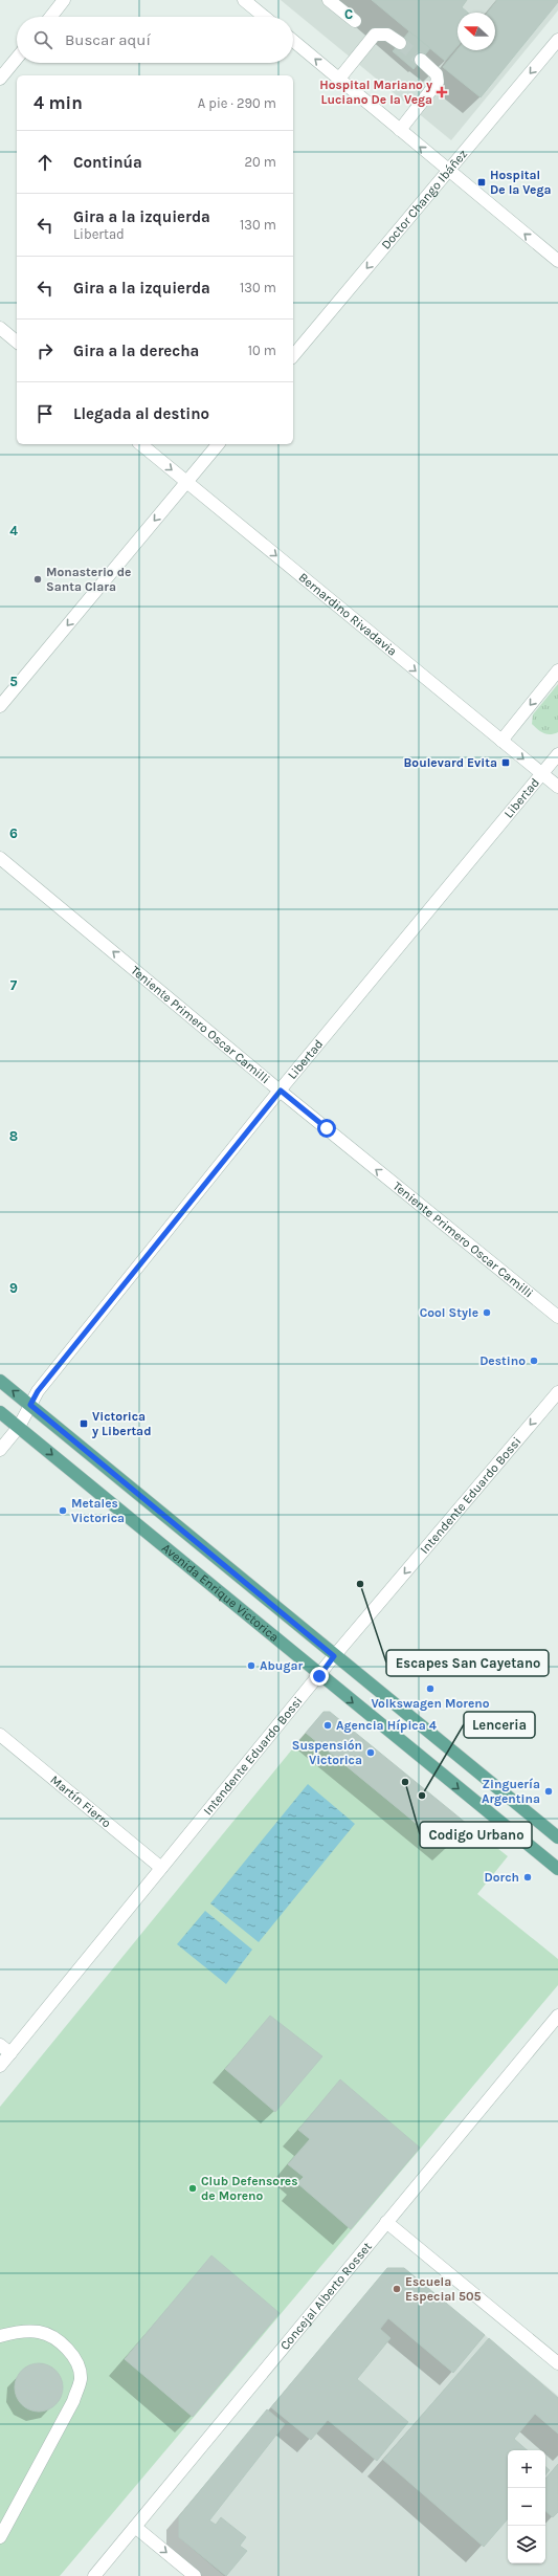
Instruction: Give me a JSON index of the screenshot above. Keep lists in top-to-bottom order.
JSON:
{
  "streets": {
    "main road": ["Avenida Enrique Victorica"],
    "street": [
      "Doctor Chango Ibáñez",
      "Bernardino Rivadavia",
      "Libertad",
      "Teniente Primero Oscar Camilli",
      "Intendente Eduardo Bossi",
      "Martín Fierro",
      "Concejal Alberto Rosset"
    ]
  },
  "crossings": [
    ["Bernardino Rivadavia", "Libertad"],
    ["Libertad", "Teniente Primero Oscar Camilli"],
    ["Libertad", "Avenida Enrique Victorica"],
    ["Intendente Eduardo Bossi", "Avenida Enrique Victorica"],
    ["Intendente Eduardo Bossi", "Martín Fierro"]
  ],
  "one_way": [
    "Doctor Chango Ibáñez",
    "Bernardino Rivadavia",
    "Teniente Primero Oscar Camilli",
    "Intendente Eduardo Bossi"
  ],
  "places": {
    "health": ["Hospital Mariano y Luciano De la Vega"],
    "transit": ["Hospital De la Vega", "Boulevard Evita", "Victorica y Libertad"],
    "other": [
      "Monasterio de Santa Clara",
      "Cool Style",
      "Destino",
      "Metales Victorica",
      "Escapes San Cayetano",
      "Abugar",
      "Volkswagen Moreno",
      "Agencia Hípica 4",
      "Suspensión Victorica",
      "Codigo Urbano",
      "Zinguería Argentina",
      "Lenceria",
      "Dorch",
      "Club Defensores de Moreno",
      "Escuela Especial 505"
    ]
  },
  "north": "left",
  "page": {
    "search": "Buscar aquí",
    "heading": ["4 min", "A pie · 290 m"],
    "list": [
      ["Continúa", "20 m"],
      ["Gira a la izquierda", "Libertad", "130 m"],
      ["Gira a la izquierda", "130 m"],
      ["Gira a la derecha", "10 m"],
      "Llegada al destino"
    ],
    "map_buttons": ["+", "−"]
  },
  "grid": {
    "columns": ["C"],
    "rows": [
      "4",
      "5",
      "6",
      "7",
      "8",
      "9"
    ]
  }
}
